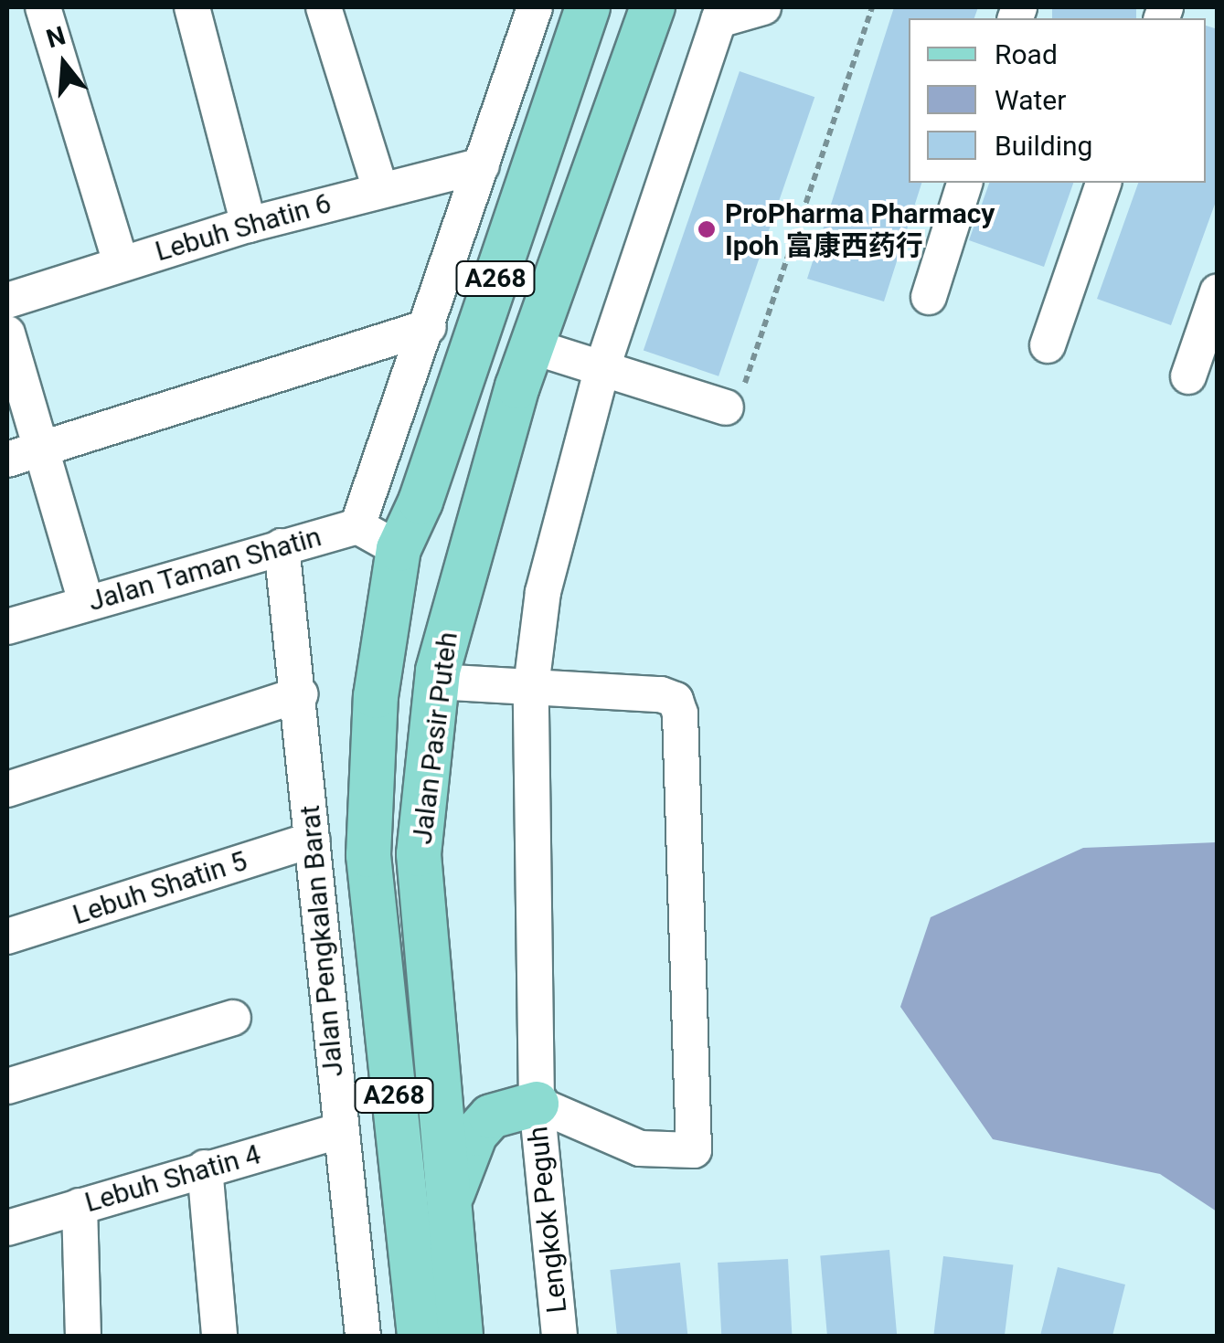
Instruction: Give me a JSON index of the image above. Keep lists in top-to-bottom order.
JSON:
{
  "streets": {
    "main road": ["A268", "Jalan Pasir Puteh"],
    "street": [
      "Lebuh Shatin 6",
      "Jalan Taman Shatin",
      "Lebuh Shatin 5",
      "Jalan Pengkalan Barat",
      "Lebuh Shatin 4",
      "Lengkok Peguh"
    ]
  },
  "crossings": [
    ["Jalan Taman Shatin", "Jalan Pasir Puteh"],
    ["Jalan Taman Shatin", "Jalan Pengkalan Barat"],
    ["Lebuh Shatin 5", "Jalan Pengkalan Barat"],
    ["Jalan Pengkalan Barat", "Lebuh Shatin 4"]
  ],
  "places": ["ProPharma Pharmacy Ipoh 富康西药行"],
  "legend": ["Road", "Water", "Building"],
  "north": "top"
}
